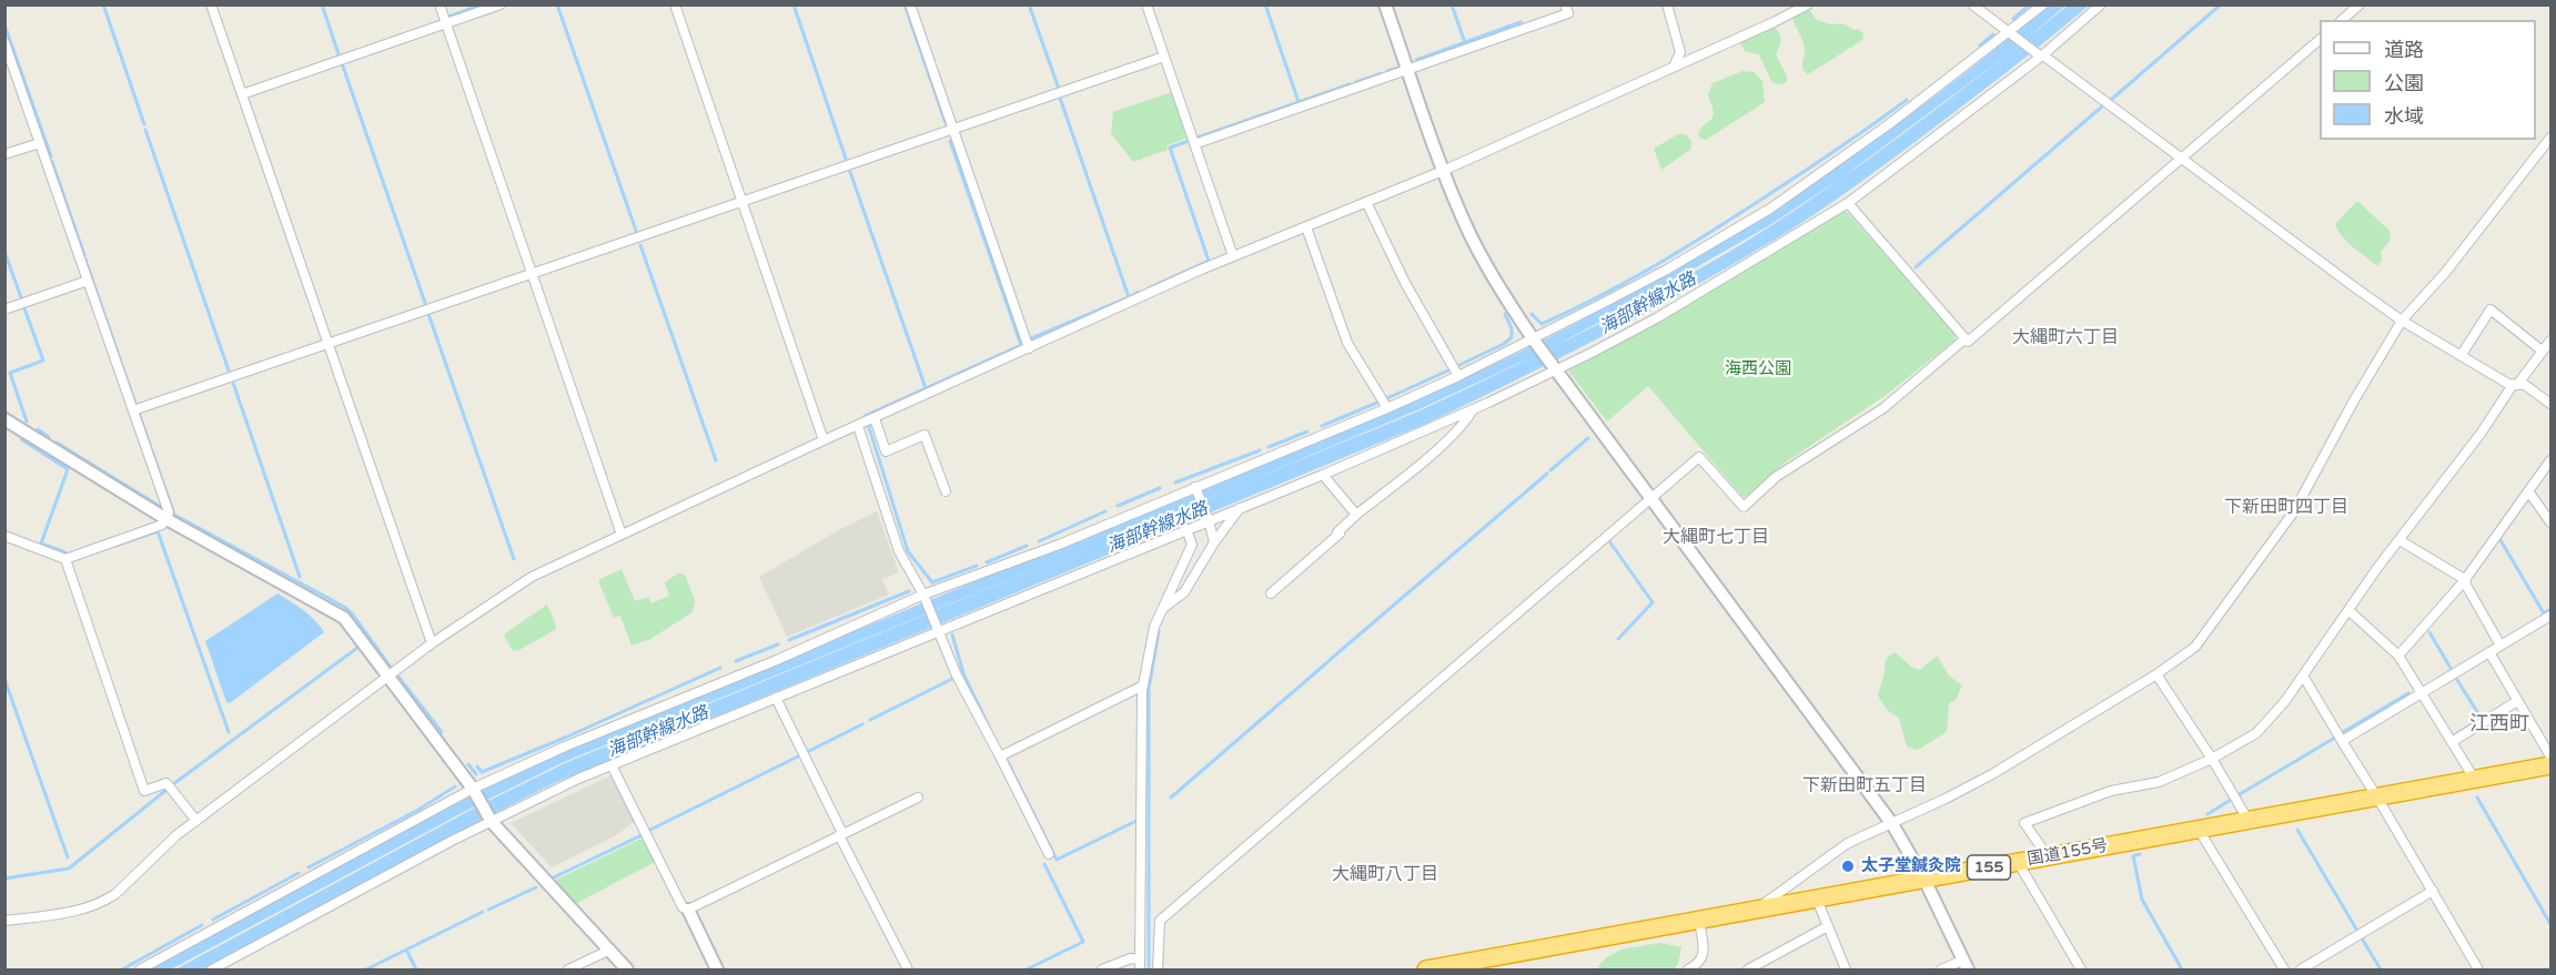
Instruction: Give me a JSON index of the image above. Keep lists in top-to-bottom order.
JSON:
{
  "streets": {
    "highway": ["国道155号", "155"]
  },
  "districts": [
    "大縄町六丁目",
    "下新田町四丁目",
    "大縄町七丁目",
    "江西町",
    "下新田町五丁目",
    "大縄町八丁目"
  ],
  "water": ["海部幹線水路"],
  "parks": ["海西公園"],
  "places": ["太子堂鍼灸院"],
  "legend": ["道路", "公園", "水域"]
}
